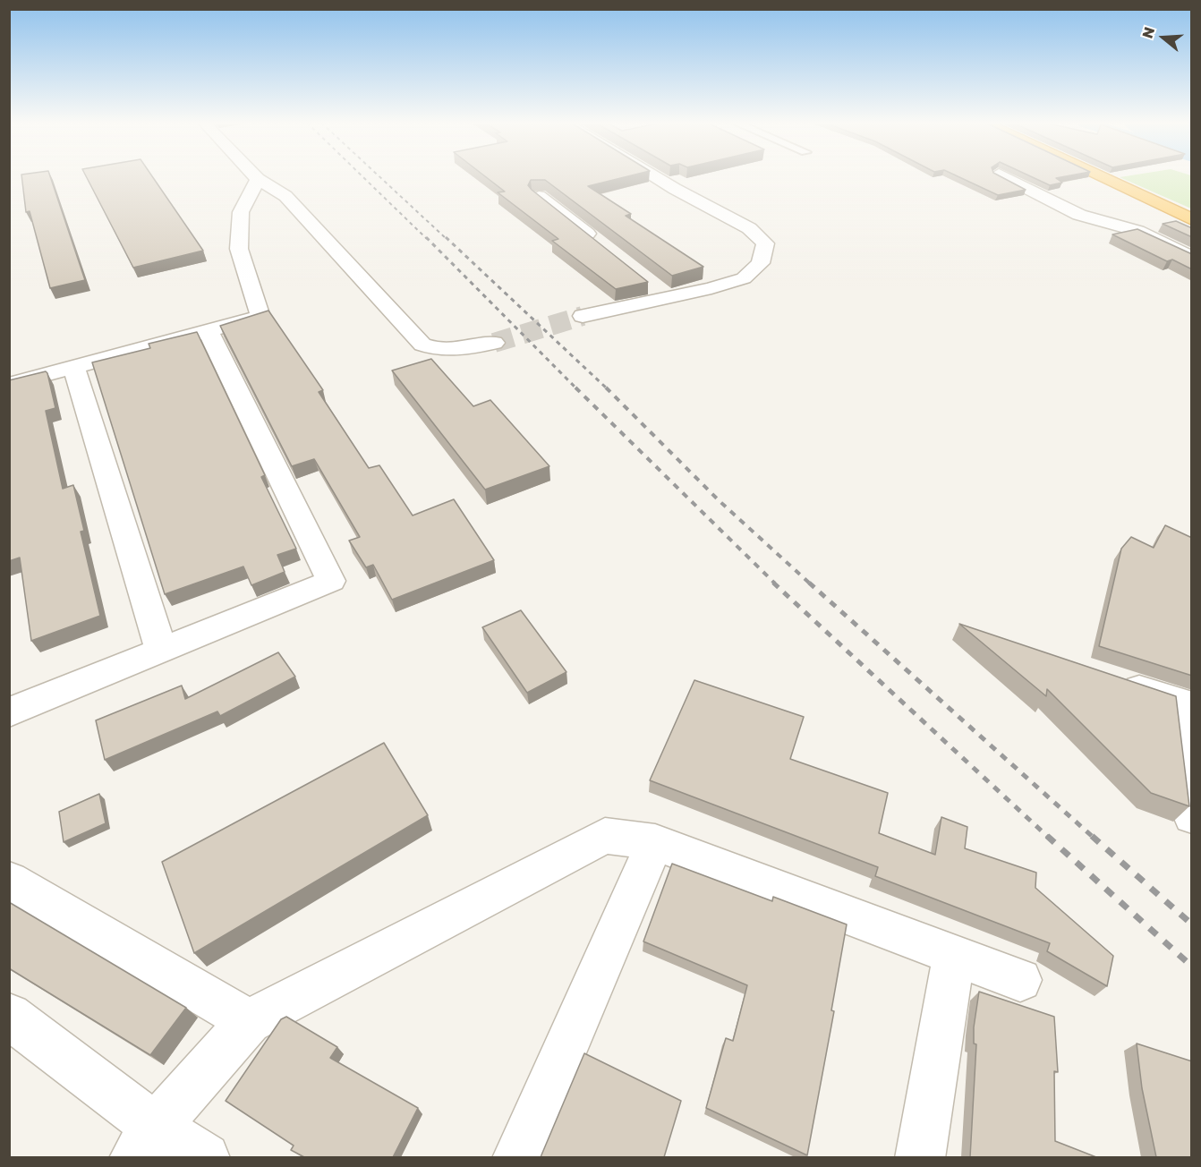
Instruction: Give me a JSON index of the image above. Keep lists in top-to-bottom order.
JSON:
{
  "north": "left"
}
